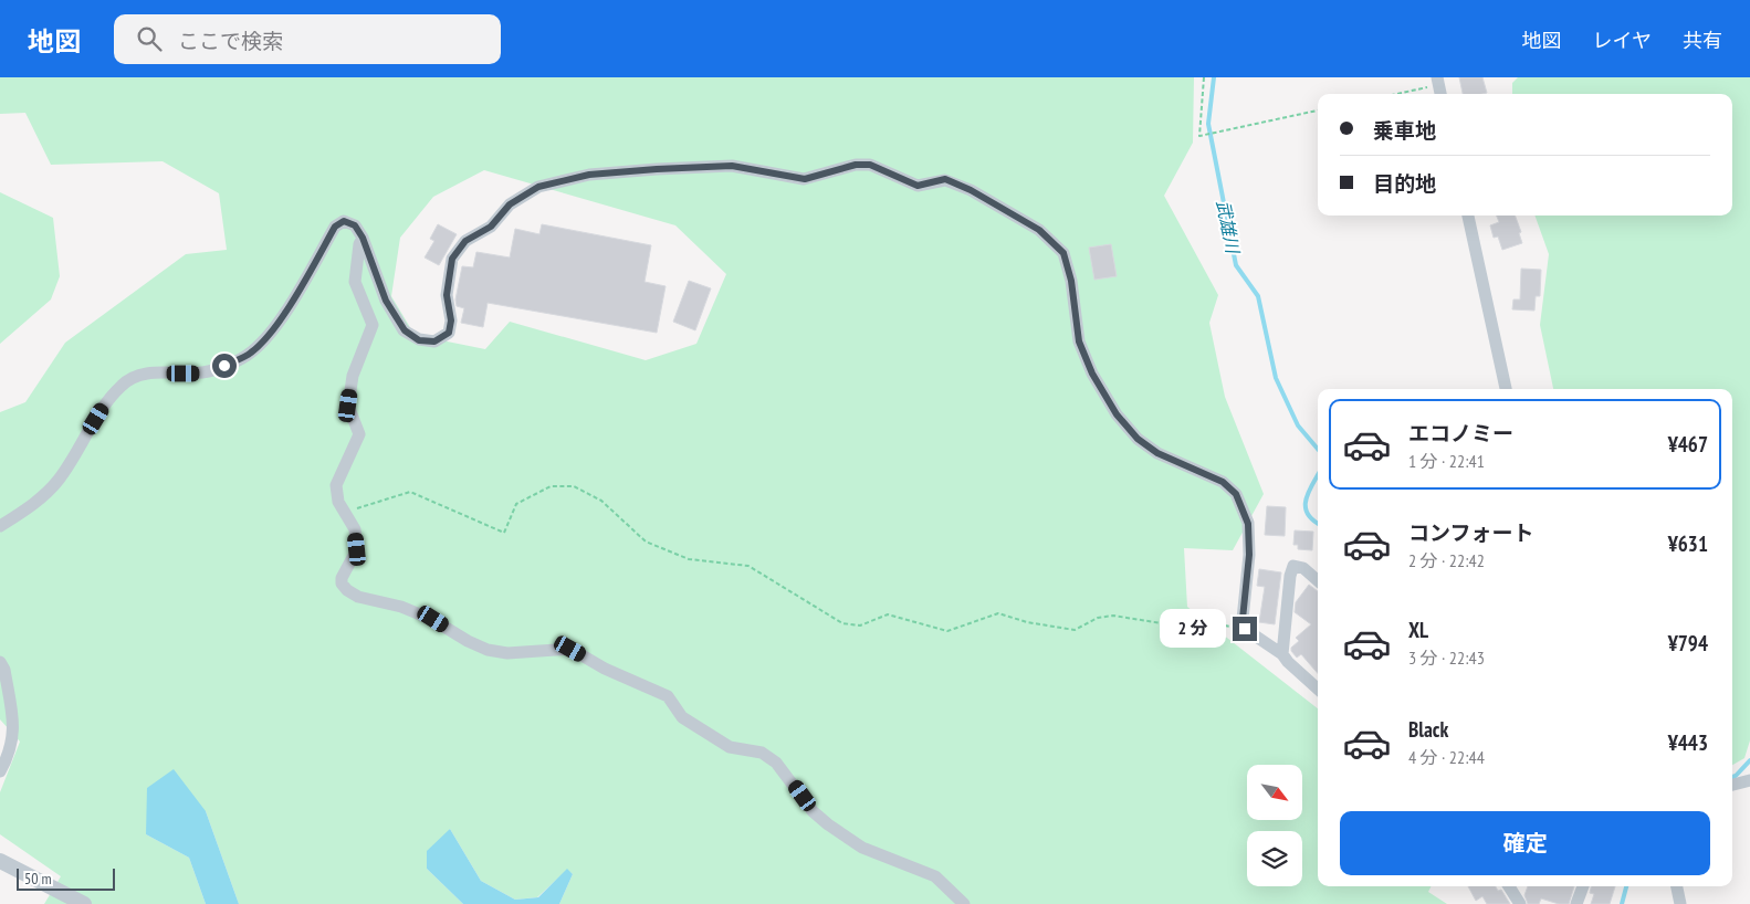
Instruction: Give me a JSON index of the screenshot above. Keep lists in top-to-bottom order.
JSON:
{
  "water": ["武雄川"],
  "scale_bar": "50 m",
  "north": "bottom right",
  "page": {
    "header": "地図",
    "search": "ここで検索",
    "nav": ["地図", "レイヤ", "共有"],
    "banner": ["乗車地", "目的地"],
    "list": [
      {
        "name": "エコノミー",
        "note": "1 分 · 22:41",
        "value": "¥467"
      },
      {
        "name": "コンフォート",
        "note": "2 分 · 22:42",
        "value": "¥631"
      },
      {
        "name": "XL",
        "note": "3 分 · 22:43",
        "value": "¥794"
      },
      {
        "name": "Black",
        "note": "4 分 · 22:44",
        "value": "¥443"
      }
    ],
    "bubble": "2 分",
    "buttons": "確定",
    "scale": "50 m"
  }
}
